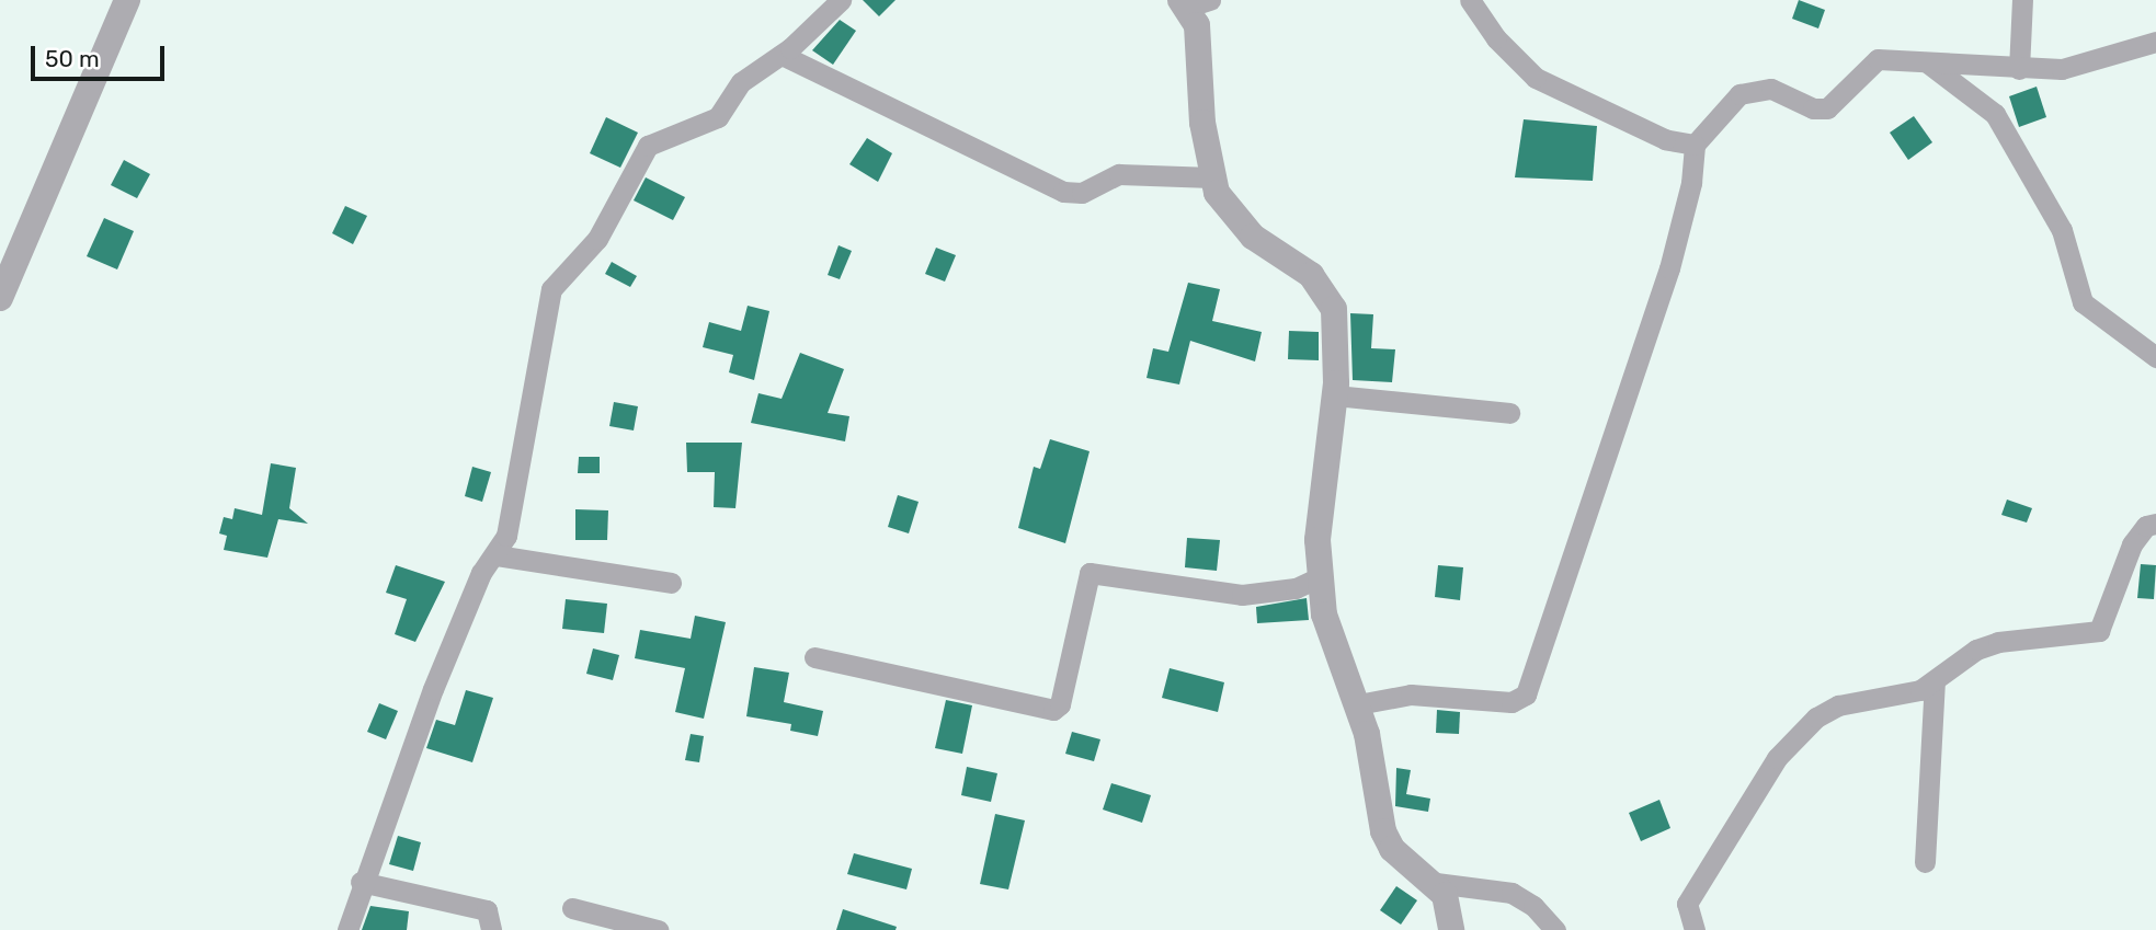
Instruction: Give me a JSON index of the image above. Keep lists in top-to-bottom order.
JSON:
{
  "scale_bar": "50 m"
}
